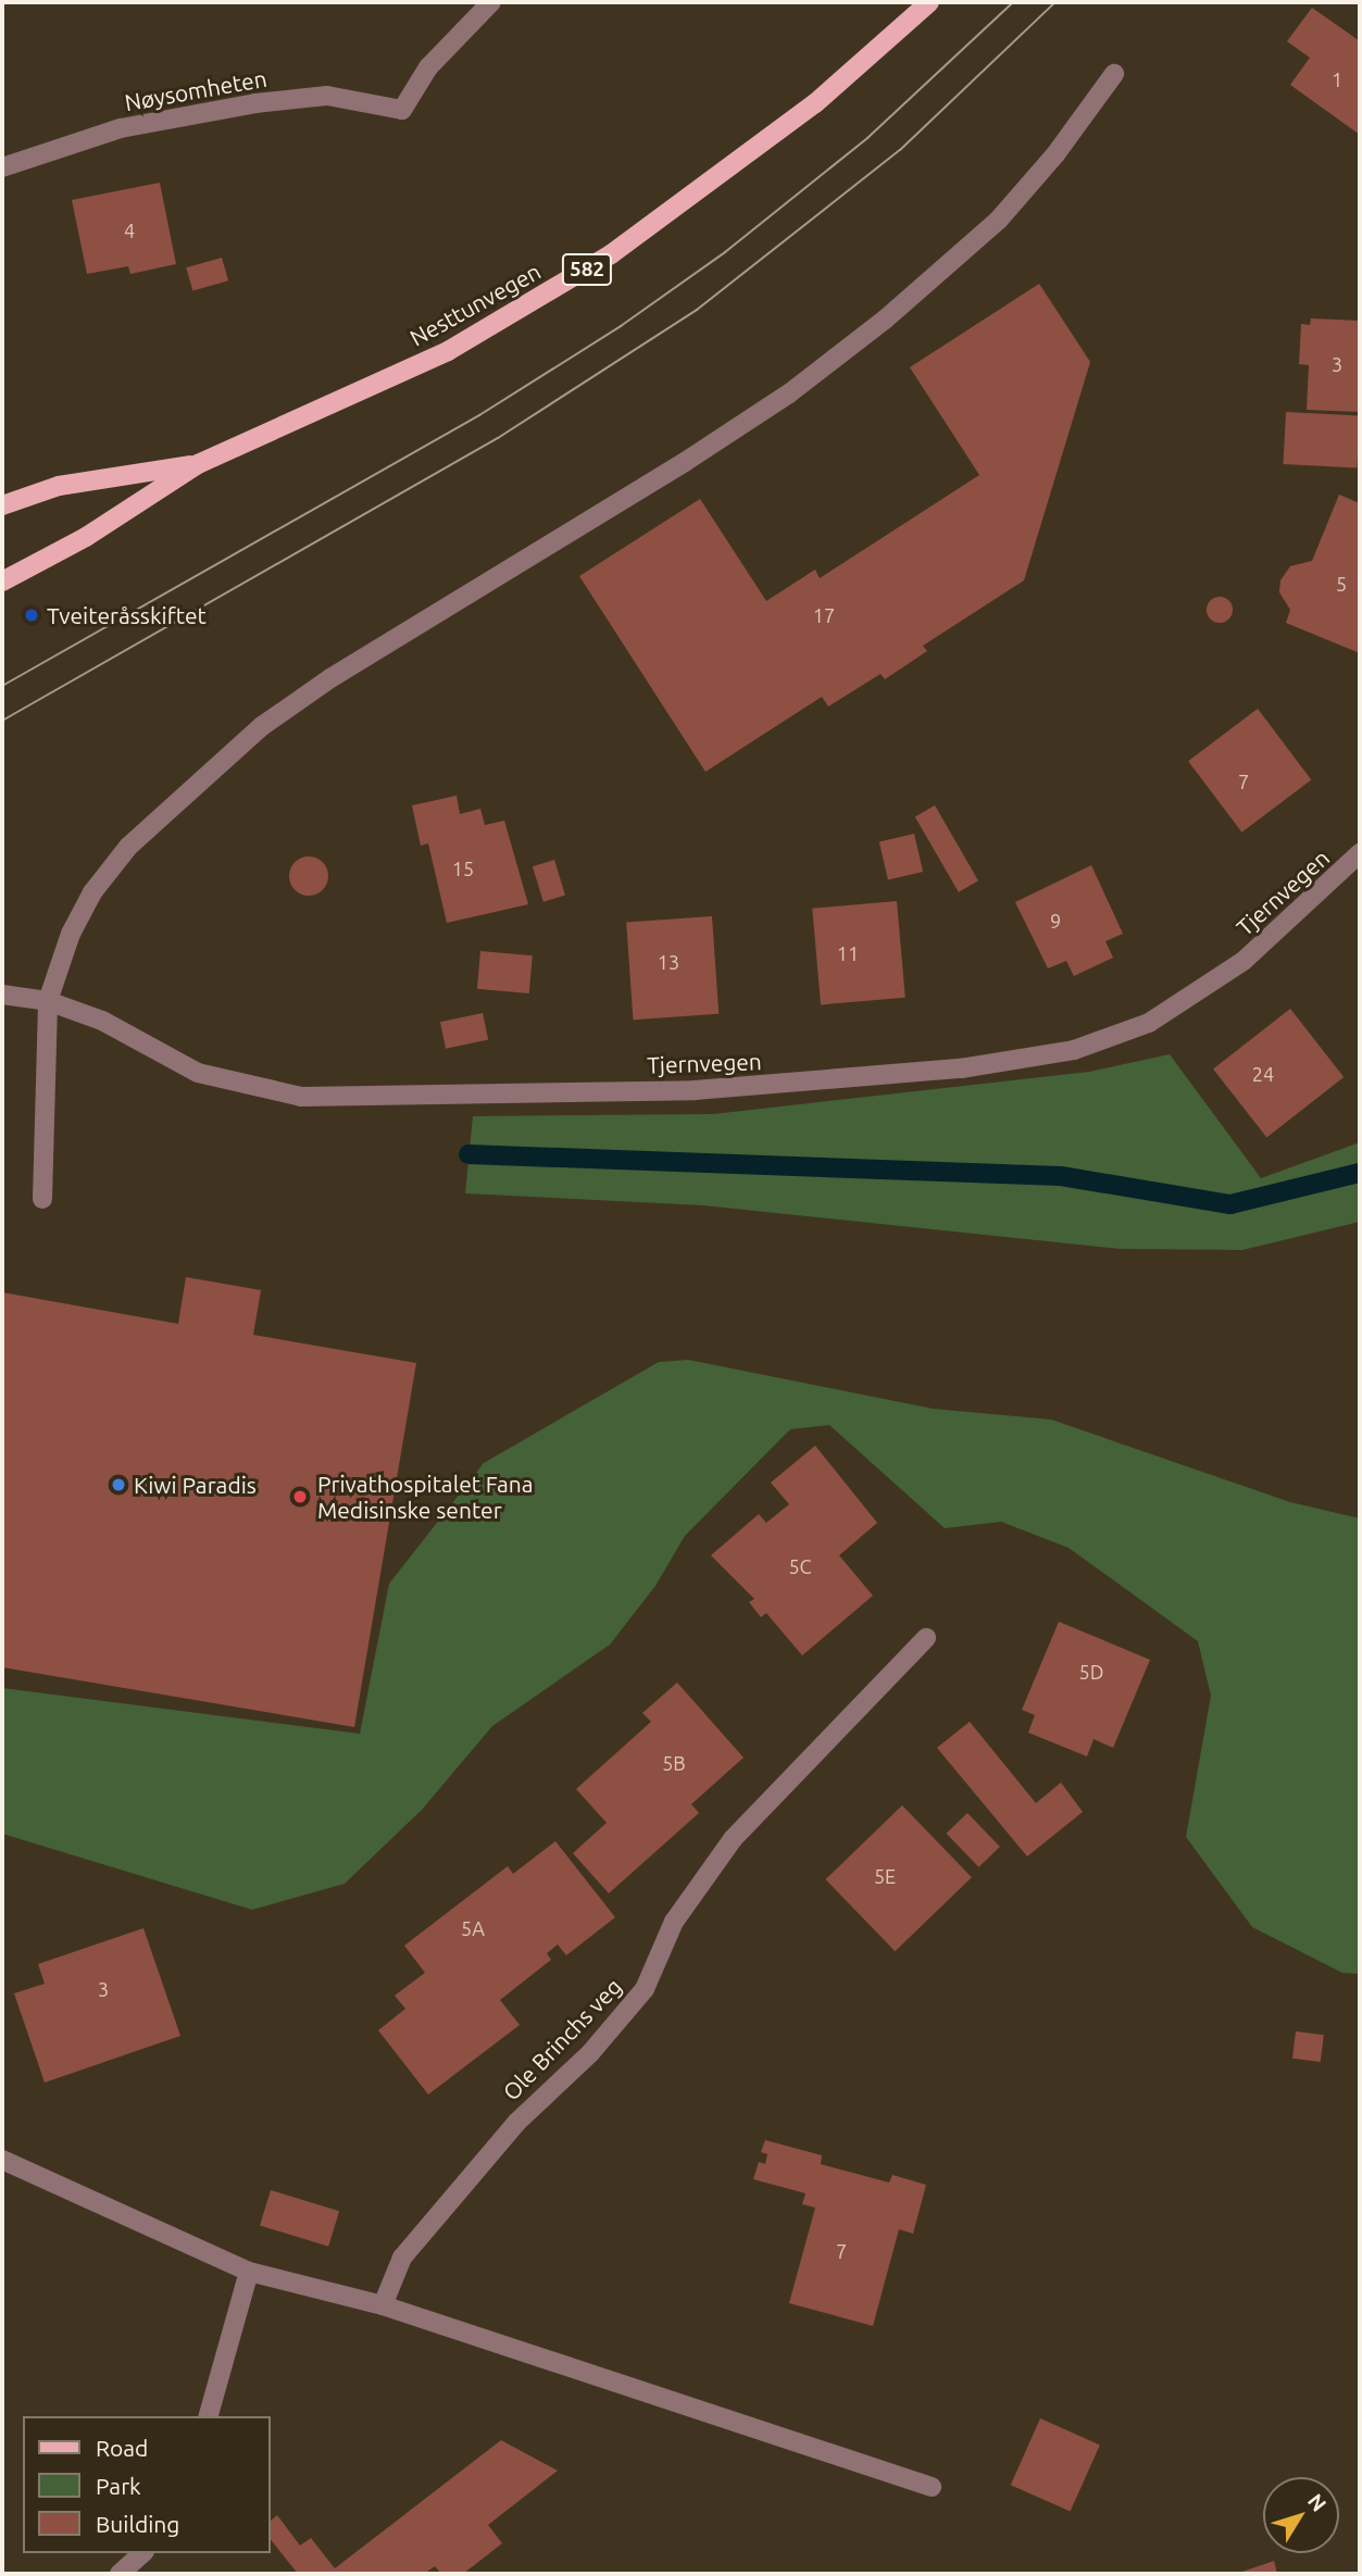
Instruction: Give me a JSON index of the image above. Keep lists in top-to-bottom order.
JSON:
{
  "streets": {
    "main road": ["582", "Nesttunvegen"],
    "street": ["Nøysomheten", "Tjernvegen", "Ole Brinchs veg"]
  },
  "places": ["Tveiteråsskiftet", "Kiwi Paradis", "Privathospitalet Fana Medisinske senter"],
  "house_numbers": [
    "1",
    "4",
    "3",
    "5",
    "17",
    "7",
    "15",
    "9",
    "11",
    "13",
    "24",
    "5C",
    "5D",
    "5B",
    "5E",
    "5A",
    "3",
    "7"
  ],
  "legend": ["Road", "Park", "Building"],
  "north": "top right"
}
